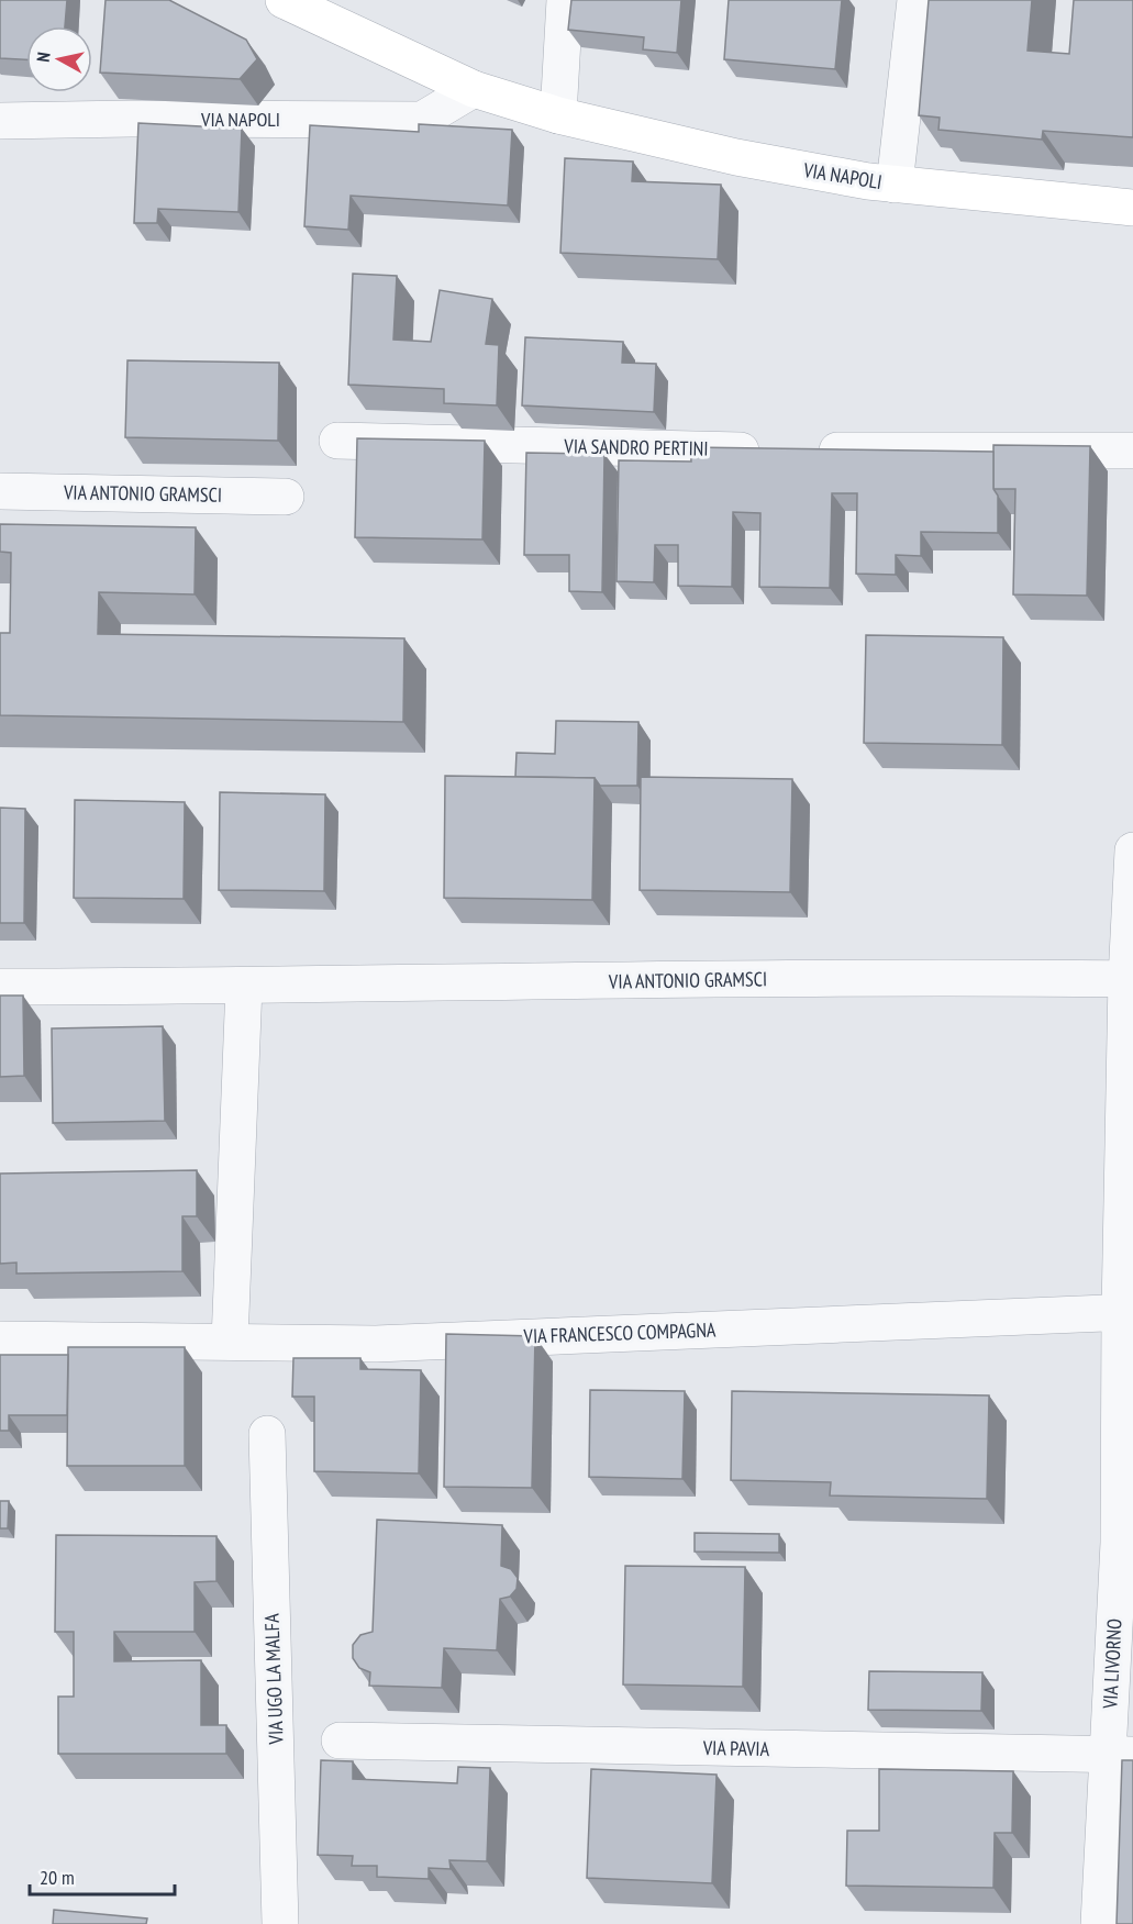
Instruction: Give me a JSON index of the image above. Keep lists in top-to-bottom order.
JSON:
{
  "streets": {
    "main road": ["VIA NAPOLI"],
    "street": [
      "VIA SANDRO PERTINI",
      "VIA ANTONIO GRAMSCI",
      "VIA FRANCESCO COMPAGNA",
      "VIA LIVORNO",
      "VIA UGO LA MALFA",
      "VIA PAVIA"
    ]
  },
  "crossings": [
    ["VIA ANTONIO GRAMSCI", "VIA LIVORNO"],
    ["VIA FRANCESCO COMPAGNA", "VIA LIVORNO"],
    ["VIA LIVORNO", "VIA PAVIA"]
  ],
  "scale_bar": "20 m",
  "north": "left"
}
